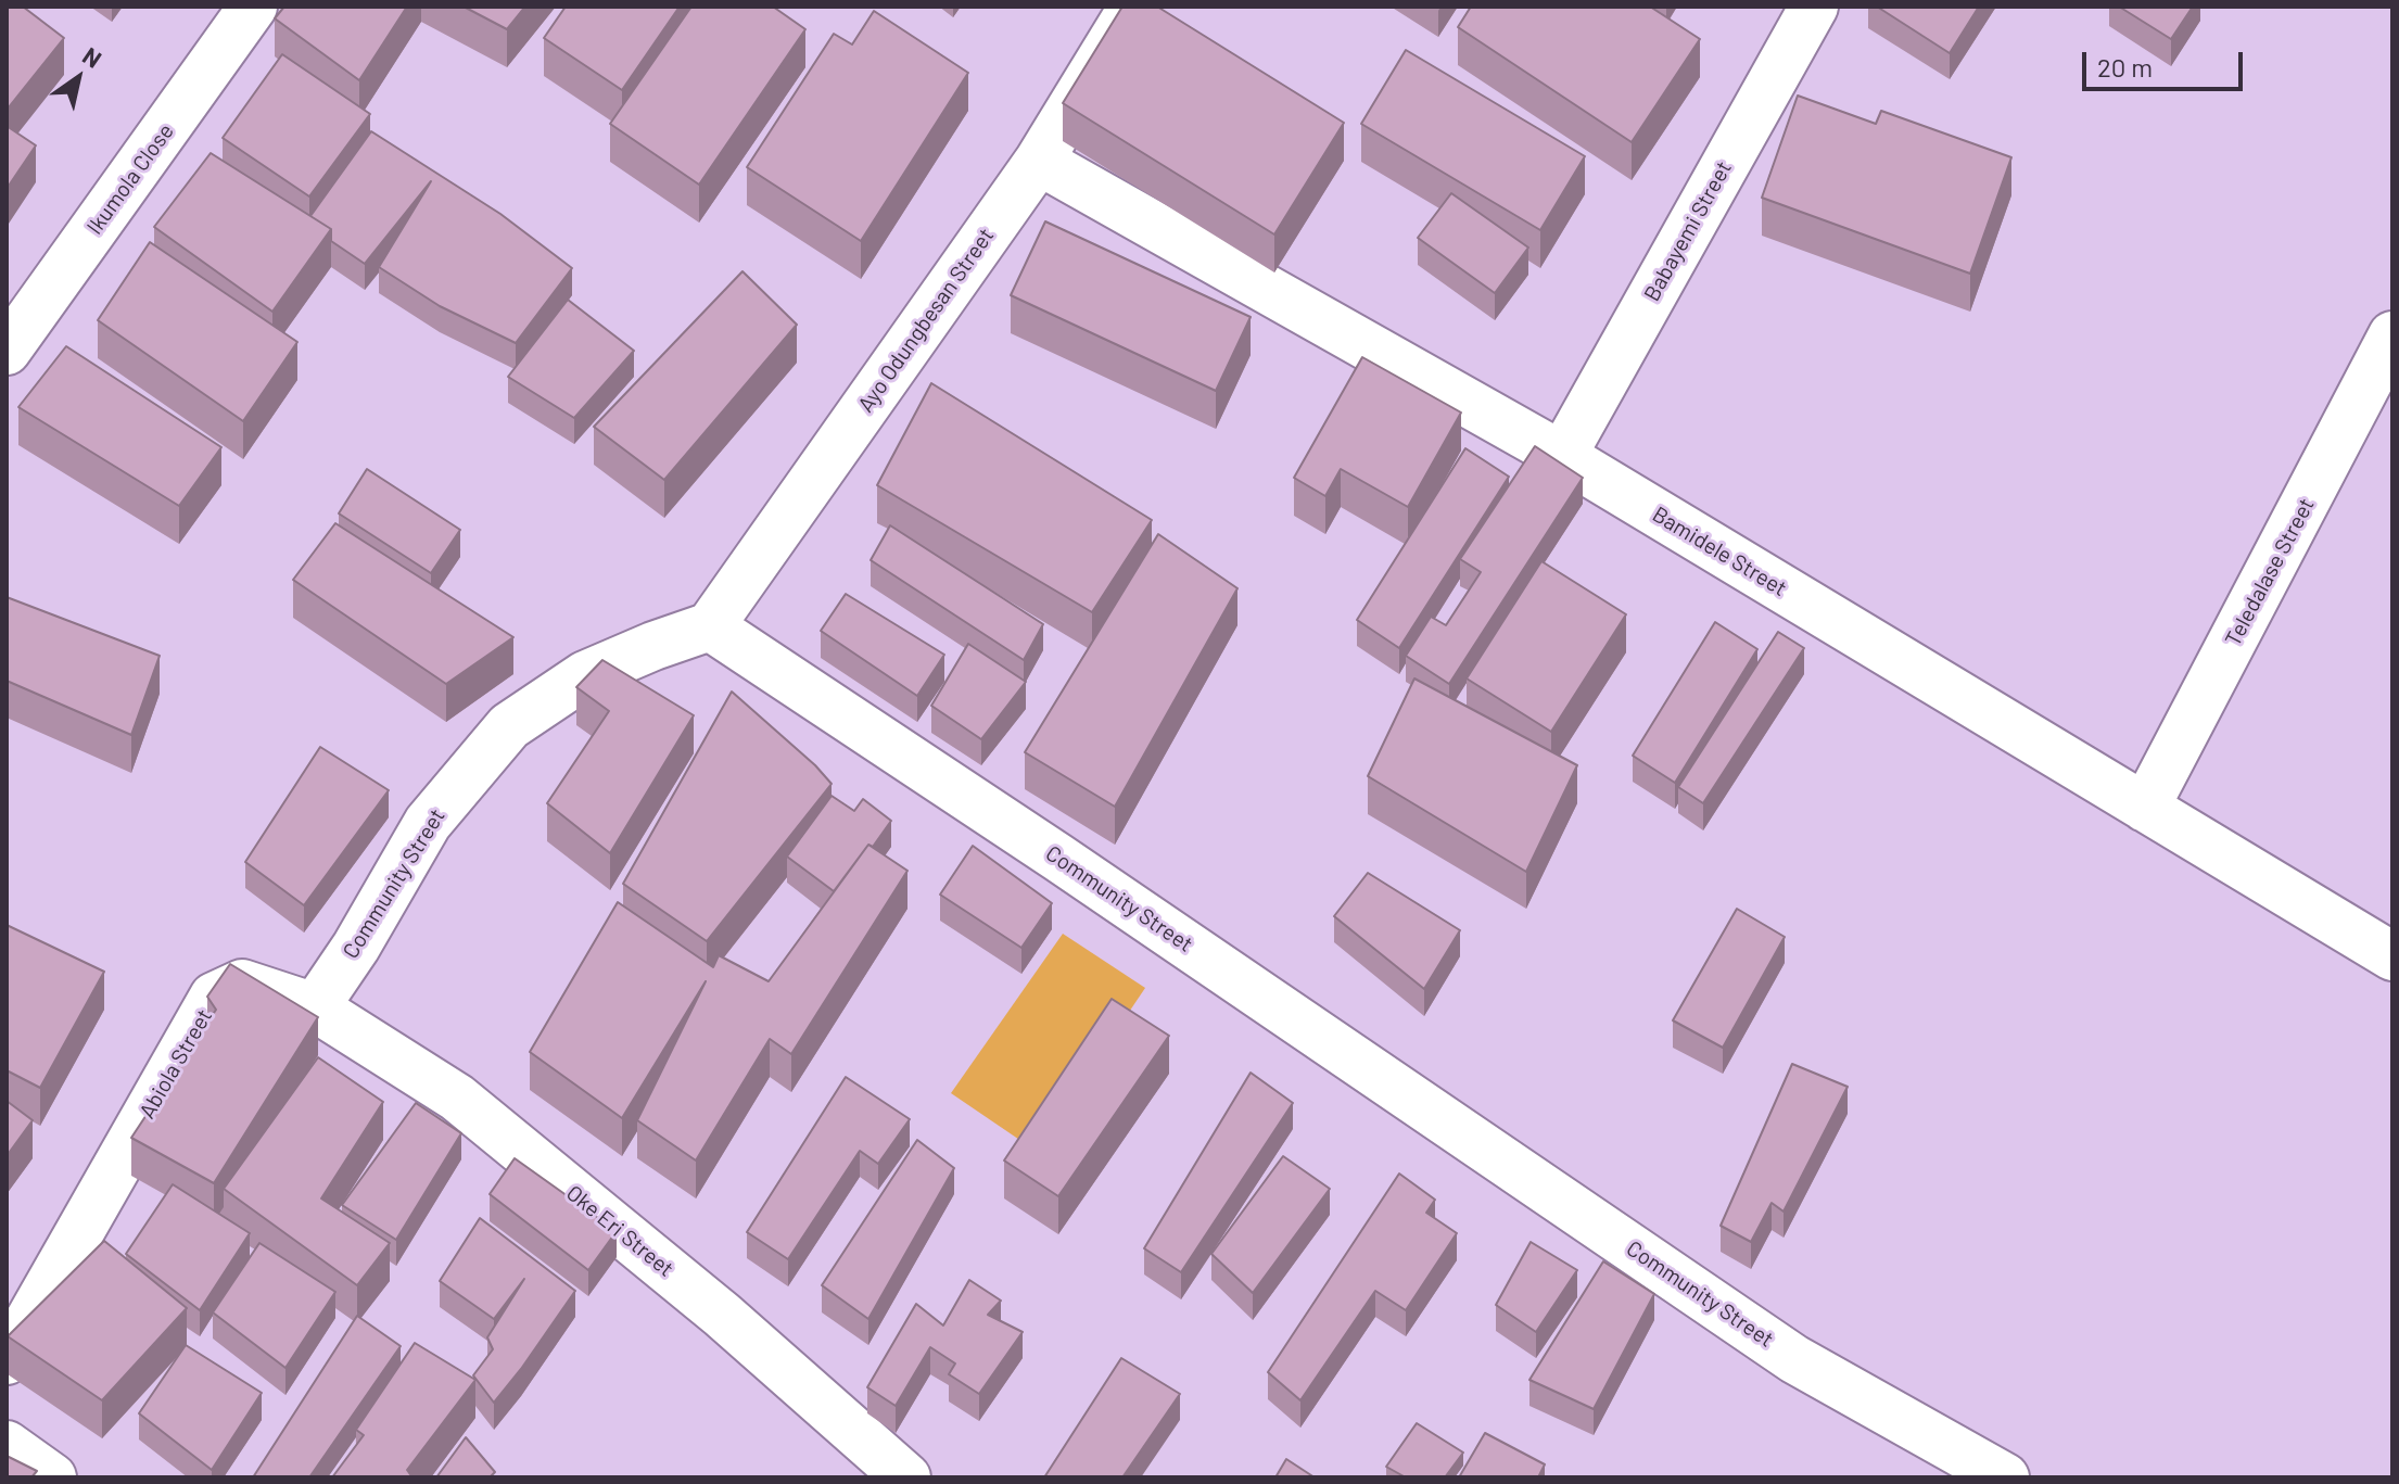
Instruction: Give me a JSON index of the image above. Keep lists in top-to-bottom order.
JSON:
{
  "streets": {
    "street": [
      "Ikumola Close",
      "Babayemi Street",
      "Ayo Odungbesan Street",
      "Bamidele Street",
      "Teledalase Street",
      "Community Street",
      "Abiola Street",
      "Oke Eri Street"
    ]
  },
  "crossings": [
    ["Babayemi Street", "Bamidele Street"],
    ["Ayo Odungbesan Street", "Bamidele Street"],
    ["Ayo Odungbesan Street", "Community Street"],
    ["Bamidele Street", "Teledalase Street"],
    ["Community Street", "Abiola Street"],
    ["Community Street", "Oke Eri Street"],
    ["Abiola Street", "Oke Eri Street"]
  ],
  "scale_bar": "20 m",
  "north": "top right"
}
